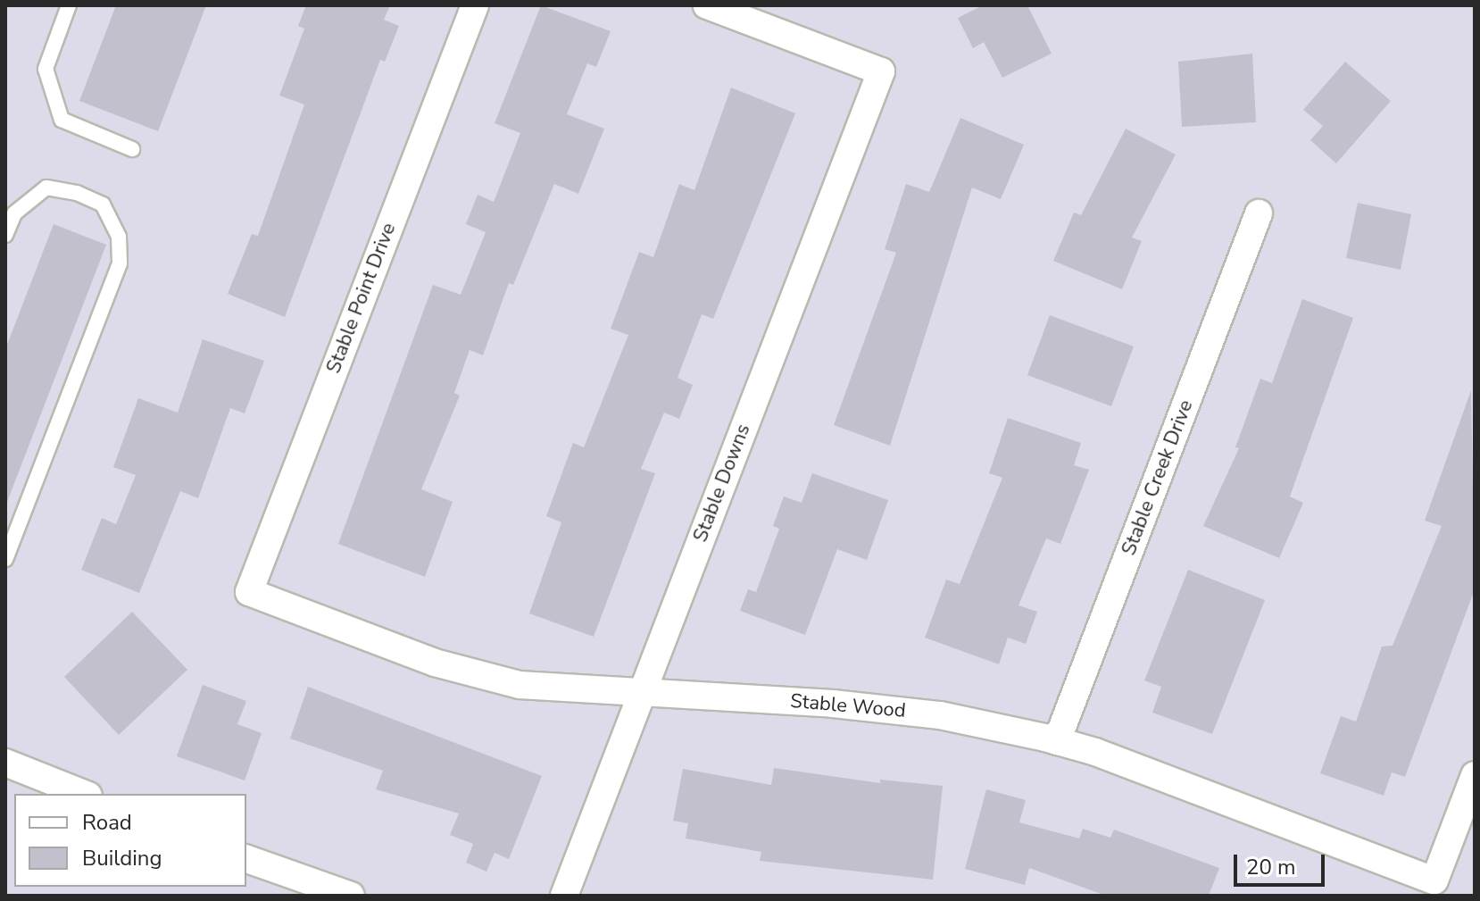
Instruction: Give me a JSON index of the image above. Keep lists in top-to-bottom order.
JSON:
{
  "streets": {
    "street": [
      "Stable Point Drive",
      "Stable Creek Drive",
      "Stable Downs",
      "Stable Wood"
    ]
  },
  "crossings": [
    ["Stable Point Drive", "Stable Wood"],
    ["Stable Creek Drive", "Stable Wood"],
    ["Stable Downs", "Stable Wood"]
  ],
  "legend": ["Road", "Building"],
  "scale_bar": "20 m"
}
